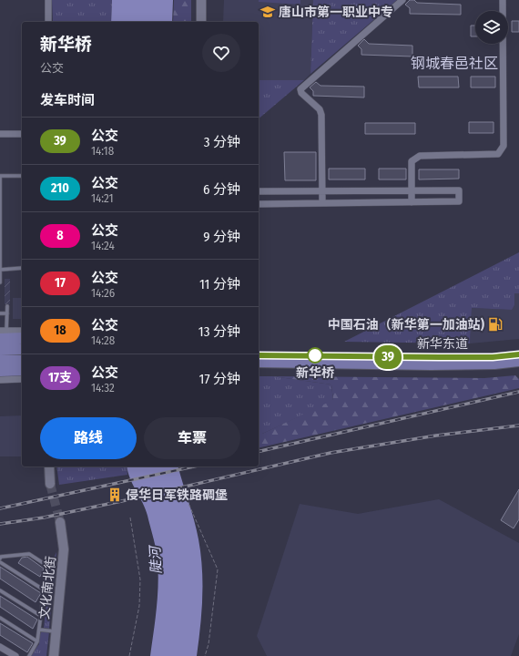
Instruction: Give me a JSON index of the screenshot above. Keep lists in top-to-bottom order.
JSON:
{
  "streets": {
    "main road": ["新华东道"],
    "street": ["文化南北街"]
  },
  "districts": ["钢城春邑社区"],
  "water": ["陡河"],
  "places": {
    "school or university": ["唐山市第一职业中专"],
    "fuel station": ["中国石油（新华第一加油站)"],
    "other": ["新华桥"],
    "building": ["侵华日军铁路碉堡"]
  },
  "lines": ["bus line 39"],
  "page": {
    "on_map": "39",
    "heading": [
      ["新华桥", "公交"],
      "发车时间"
    ],
    "list": [
      {
        "mark": "39",
        "name": "公交",
        "note": "14:18",
        "value": "3 分钟"
      },
      {
        "mark": "210",
        "name": "公交",
        "note": "14:21",
        "value": "6 分钟"
      },
      {
        "mark": "8",
        "name": "公交",
        "note": "14:24",
        "value": "9 分钟"
      },
      {
        "mark": "17",
        "name": "公交",
        "note": "14:26",
        "value": "11 分钟"
      },
      {
        "mark": "18",
        "name": "公交",
        "note": "14:28",
        "value": "13 分钟"
      },
      {
        "mark": "17支",
        "name": "公交",
        "note": "14:32",
        "value": "17 分钟"
      }
    ],
    "buttons": ["路线", "车票"]
  }
}
